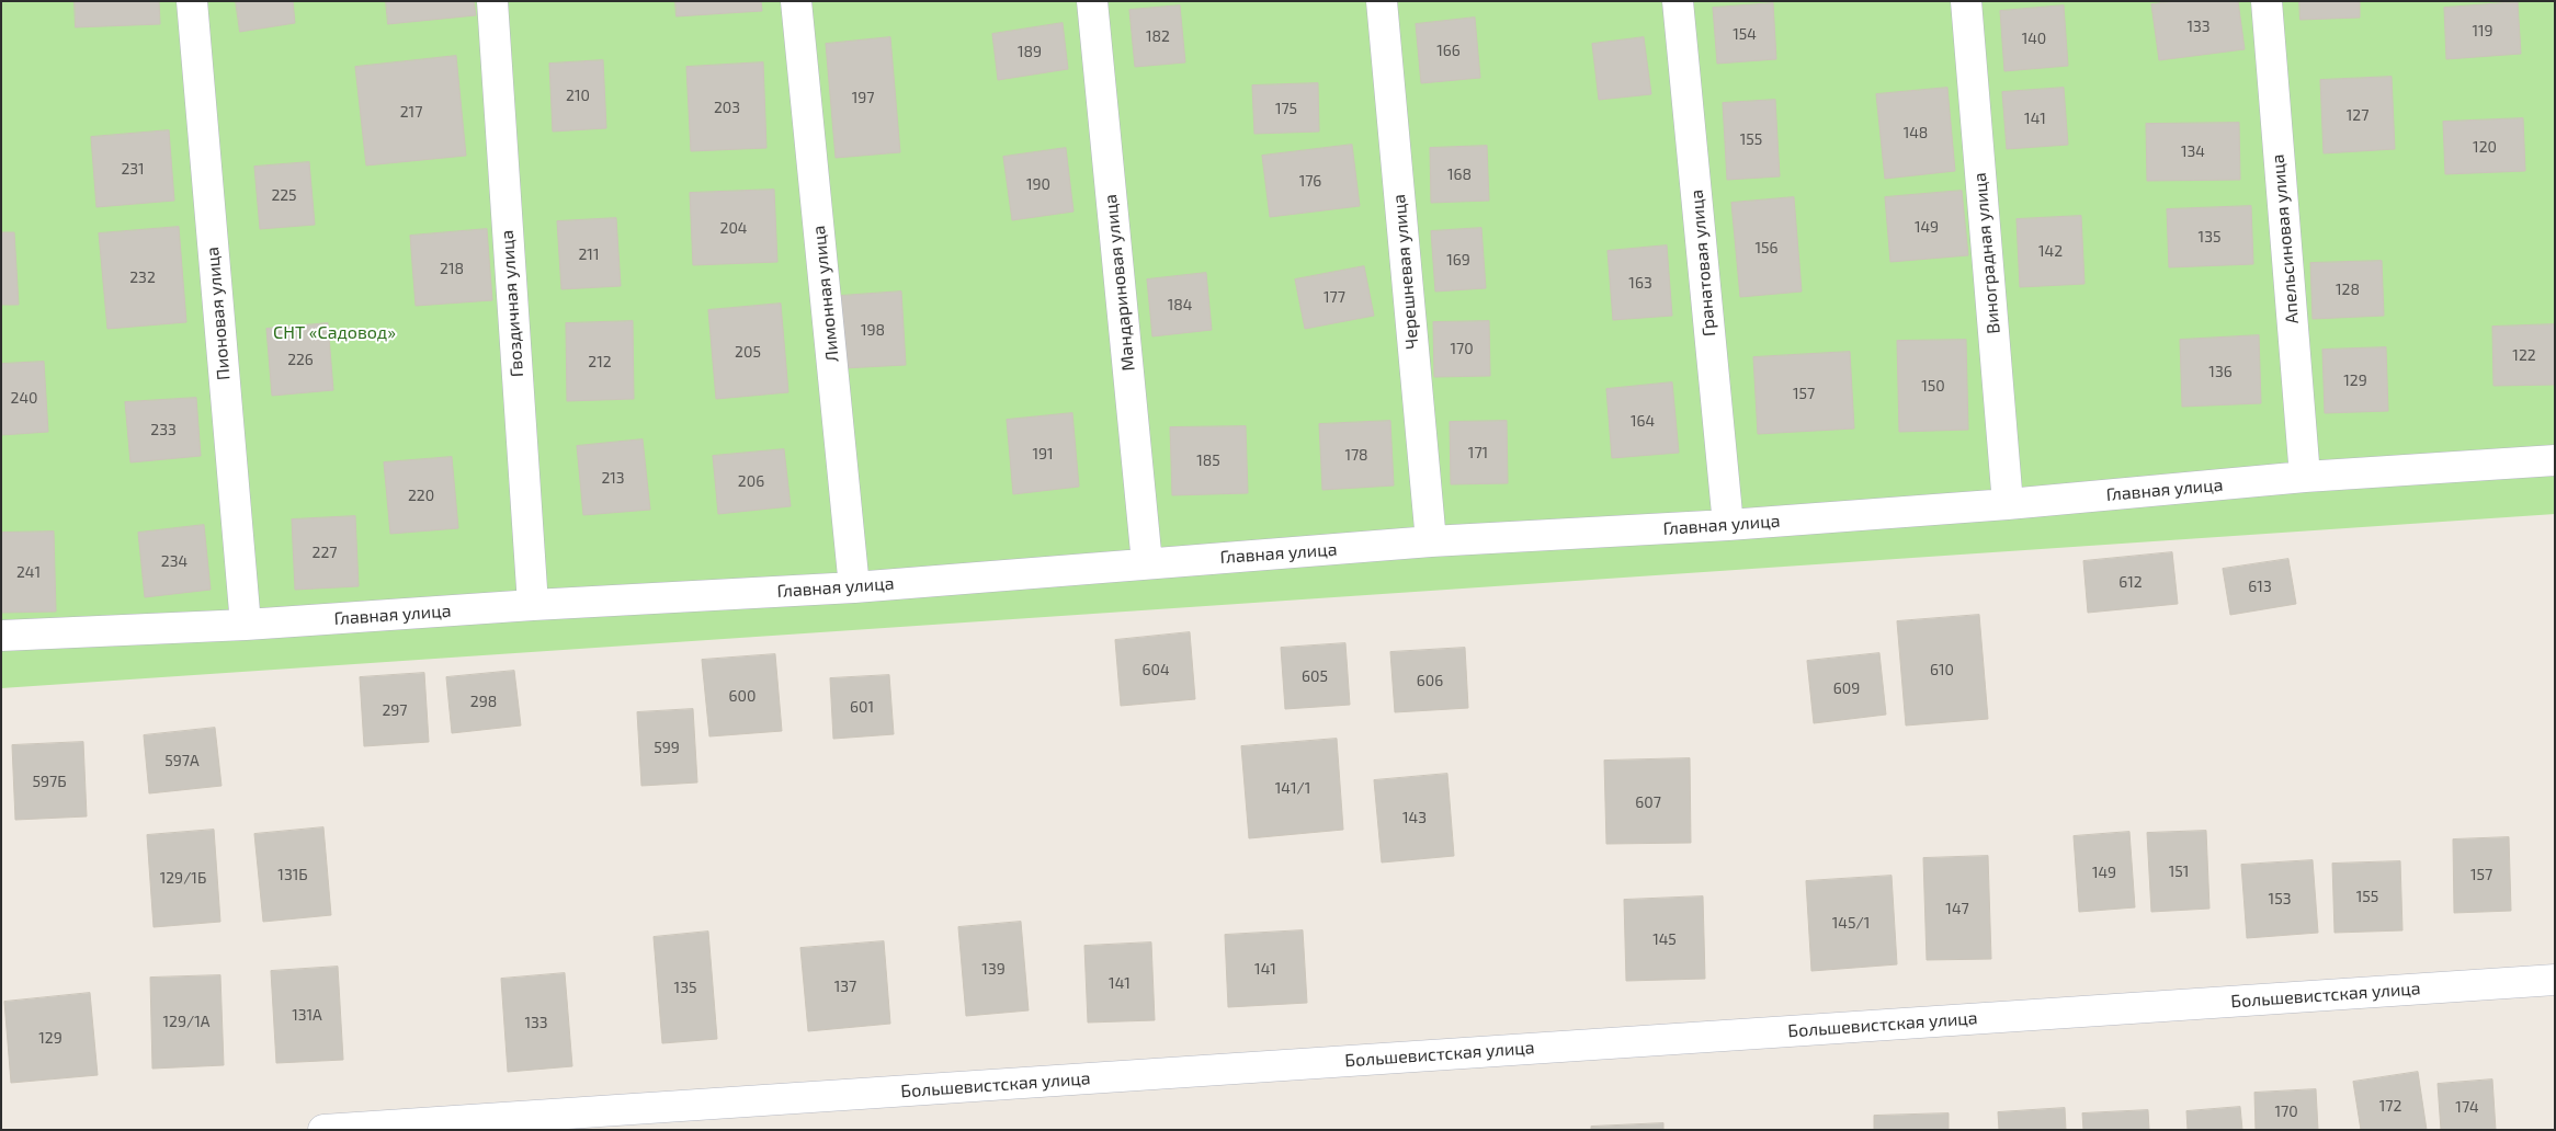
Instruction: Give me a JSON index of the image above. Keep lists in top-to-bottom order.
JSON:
{
  "streets": {
    "street": [
      "Апельсиновая улица",
      "Виноградная улица",
      "Гранатовая улица",
      "Черешневая улица",
      "Мандариновая улица",
      "Лимонная улица",
      "Гвоздичная улица",
      "Пионовая улица",
      "Главная улица",
      "Большевистская улица"
    ]
  },
  "crossings": [
    ["Апельсиновая улица", "Главная улица"],
    ["Виноградная улица", "Главная улица"],
    ["Гранатовая улица", "Главная улица"],
    ["Черешневая улица", "Главная улица"],
    ["Мандариновая улица", "Главная улица"],
    ["Лимонная улица", "Главная улица"],
    ["Гвоздичная улица", "Главная улица"],
    ["Пионовая улица", "Главная улица"]
  ],
  "parks": ["СНТ «Садовод»"],
  "house_numbers": [
    "133",
    "119",
    "154",
    "182",
    "140",
    "166",
    "189",
    "210",
    "197",
    "203",
    "175",
    "217",
    "127",
    "141",
    "148",
    "155",
    "120",
    "134",
    "231",
    "168",
    "176",
    "190",
    "225",
    "149",
    "204",
    "135",
    "156",
    "142",
    "211",
    "169",
    "218",
    "232",
    "163",
    "128",
    "177",
    "184",
    "198",
    "170",
    "205",
    "122",
    "226",
    "212",
    "136",
    "129",
    "150",
    "157",
    "240",
    "164",
    "233",
    "171",
    "191",
    "178",
    "185",
    "213",
    "206",
    "220",
    "227",
    "234",
    "241",
    "612",
    "613",
    "604",
    "610",
    "605",
    "606",
    "609",
    "600",
    "298",
    "601",
    "297",
    "599",
    "597А",
    "597Б",
    "141/1",
    "607",
    "143",
    "151",
    "149",
    "131Б",
    "157",
    "129/1Б",
    "155",
    "153",
    "147",
    "145/1",
    "145",
    "139",
    "141",
    "141",
    "137",
    "135",
    "131А",
    "129/1А",
    "133",
    "129",
    "172",
    "174",
    "170"
  ]
}
